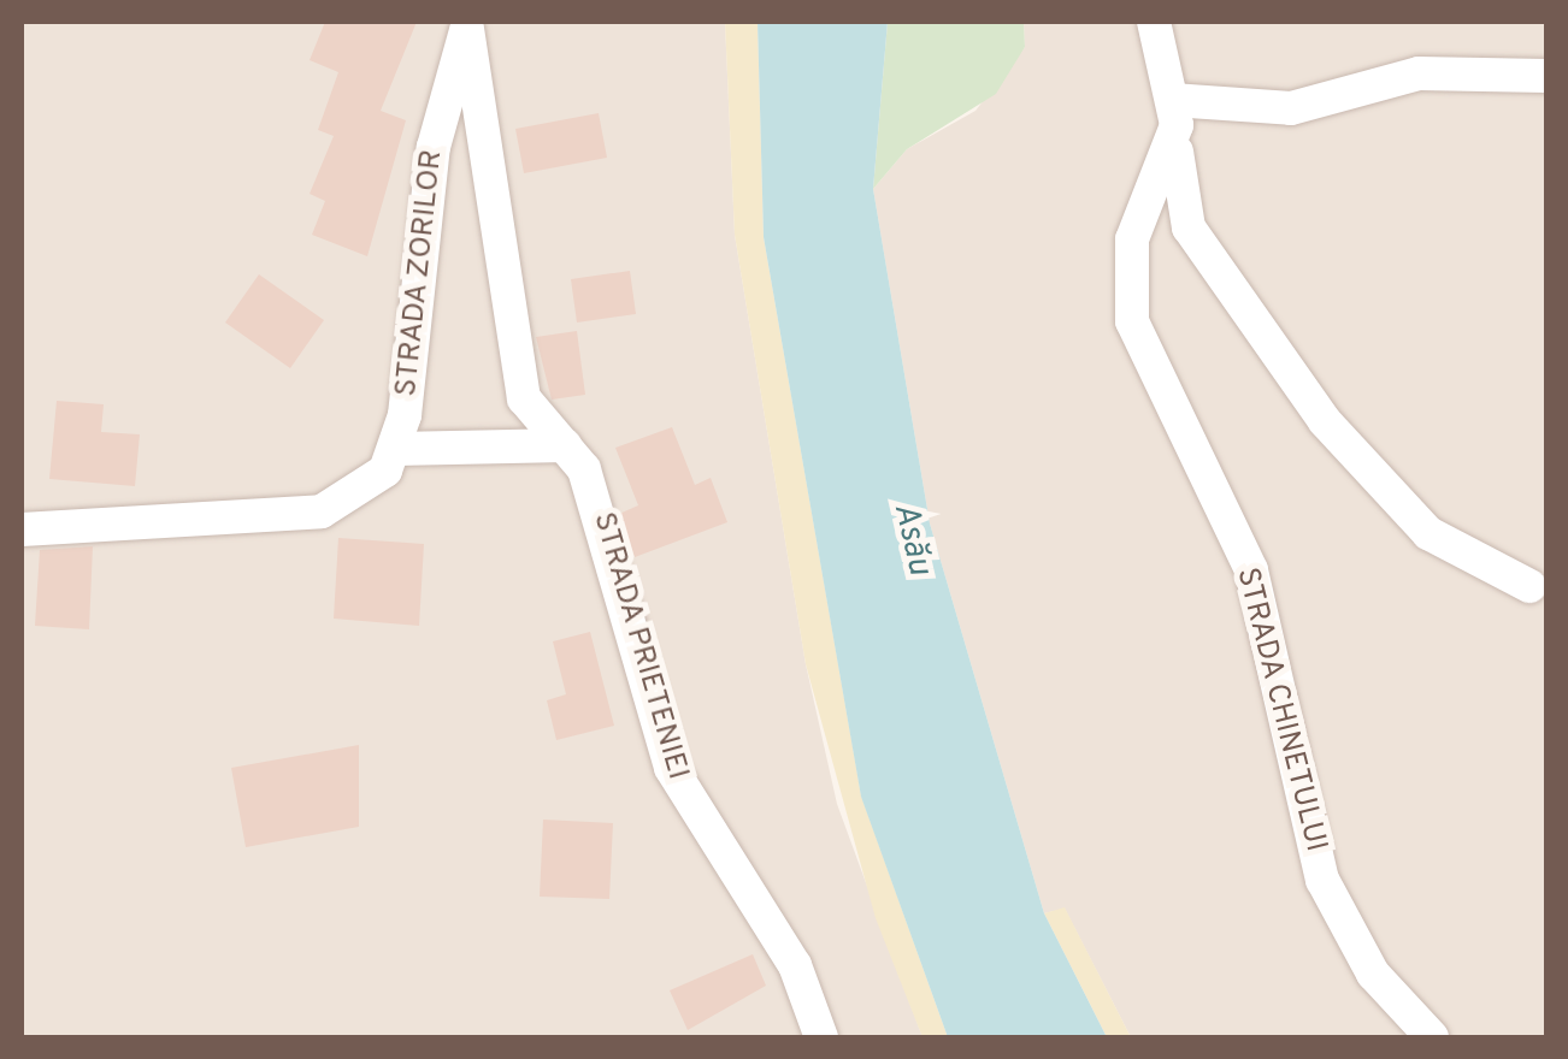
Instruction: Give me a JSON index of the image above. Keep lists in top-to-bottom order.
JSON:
{
  "streets": {
    "street": ["STRADA ZORILOR", "STRADA PRIETENIEI", "STRADA CHINETULUI"]
  },
  "crossings": [
    ["STRADA ZORILOR", "STRADA PRIETENIEI"]
  ],
  "water": ["Asău"]
}
